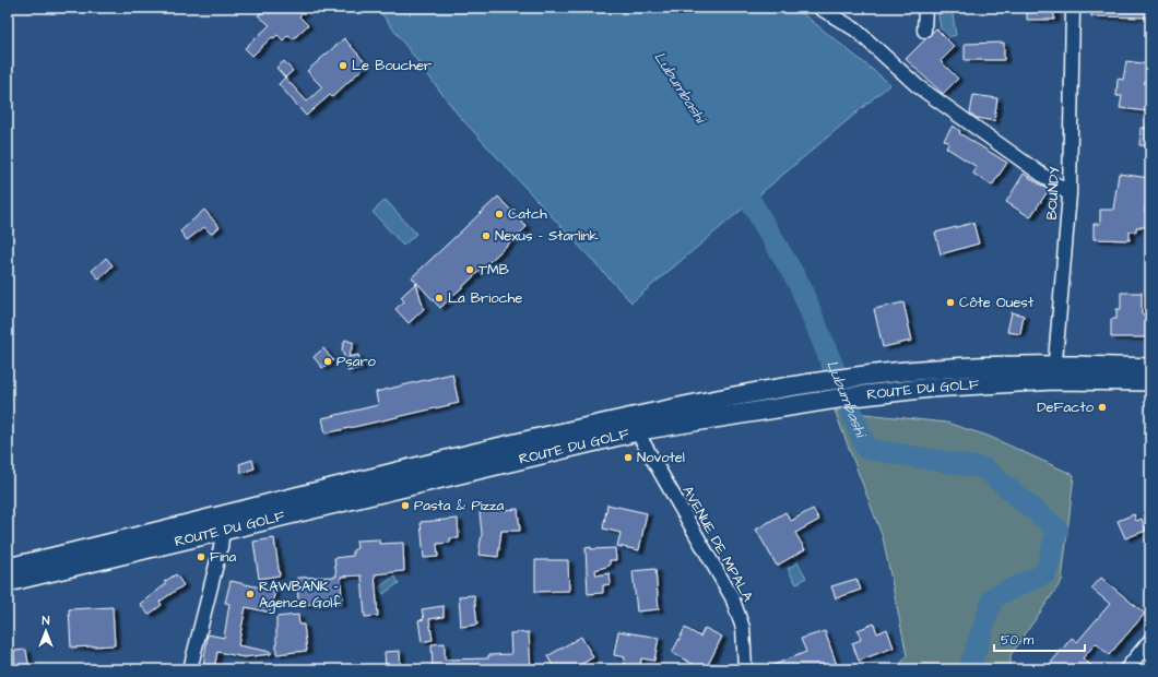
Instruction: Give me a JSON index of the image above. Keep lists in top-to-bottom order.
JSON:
{
  "streets": {
    "main road": ["ROUTE DU GOLF"],
    "street": ["BOUNDY", "AVENUE DE MPALA"]
  },
  "crossings": [
    ["BOUNDY", "ROUTE DU GOLF"],
    ["ROUTE DU GOLF", "AVENUE DE MPALA"]
  ],
  "water": ["Lubumbashi"],
  "places": [
    "Le Boucher",
    "Catch",
    "Nexus - Starlink",
    "TMB",
    "La Brioche",
    "Côte Ouest",
    "Psaro",
    "DeFacto",
    "Novotel",
    "Pasta & Pizza",
    "Fina",
    "RAWBANK - Agence Golf"
  ],
  "scale_bar": "50 m",
  "north": "top"
}
